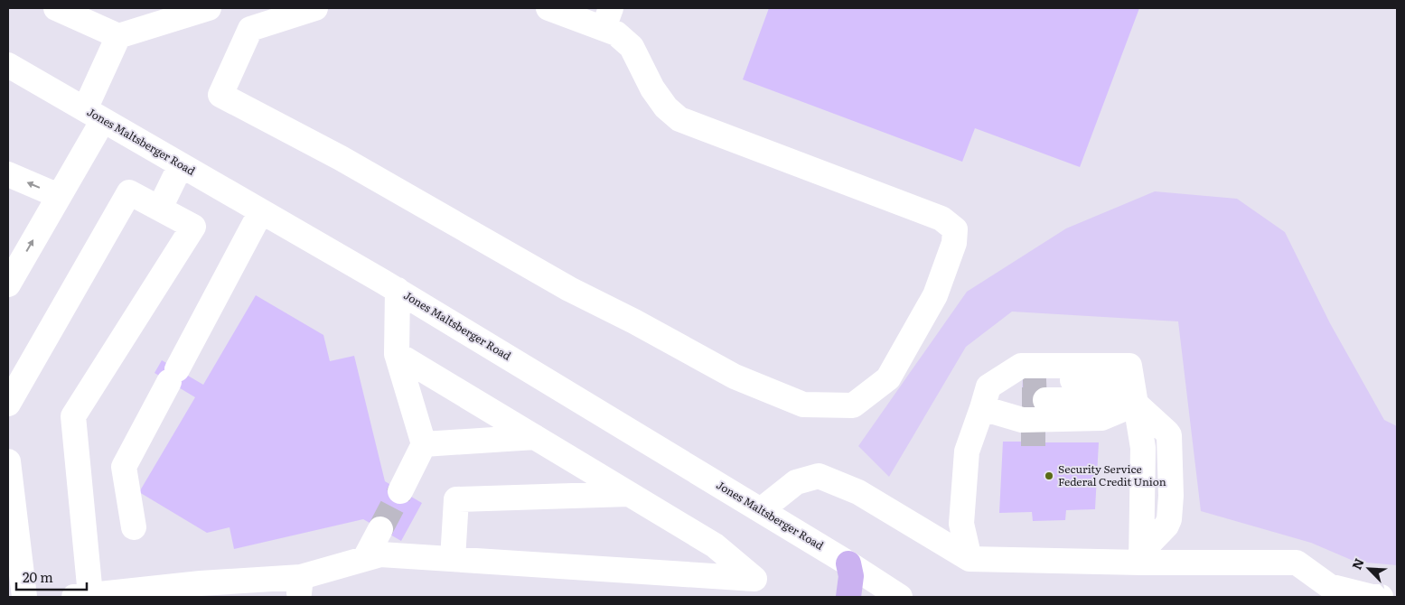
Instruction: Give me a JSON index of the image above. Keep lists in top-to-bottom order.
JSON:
{
  "streets": {
    "street": ["Jones Maltsberger Road"]
  },
  "places": ["Security Service Federal Credit Union"],
  "scale_bar": "20 m",
  "north": "top left"
}
